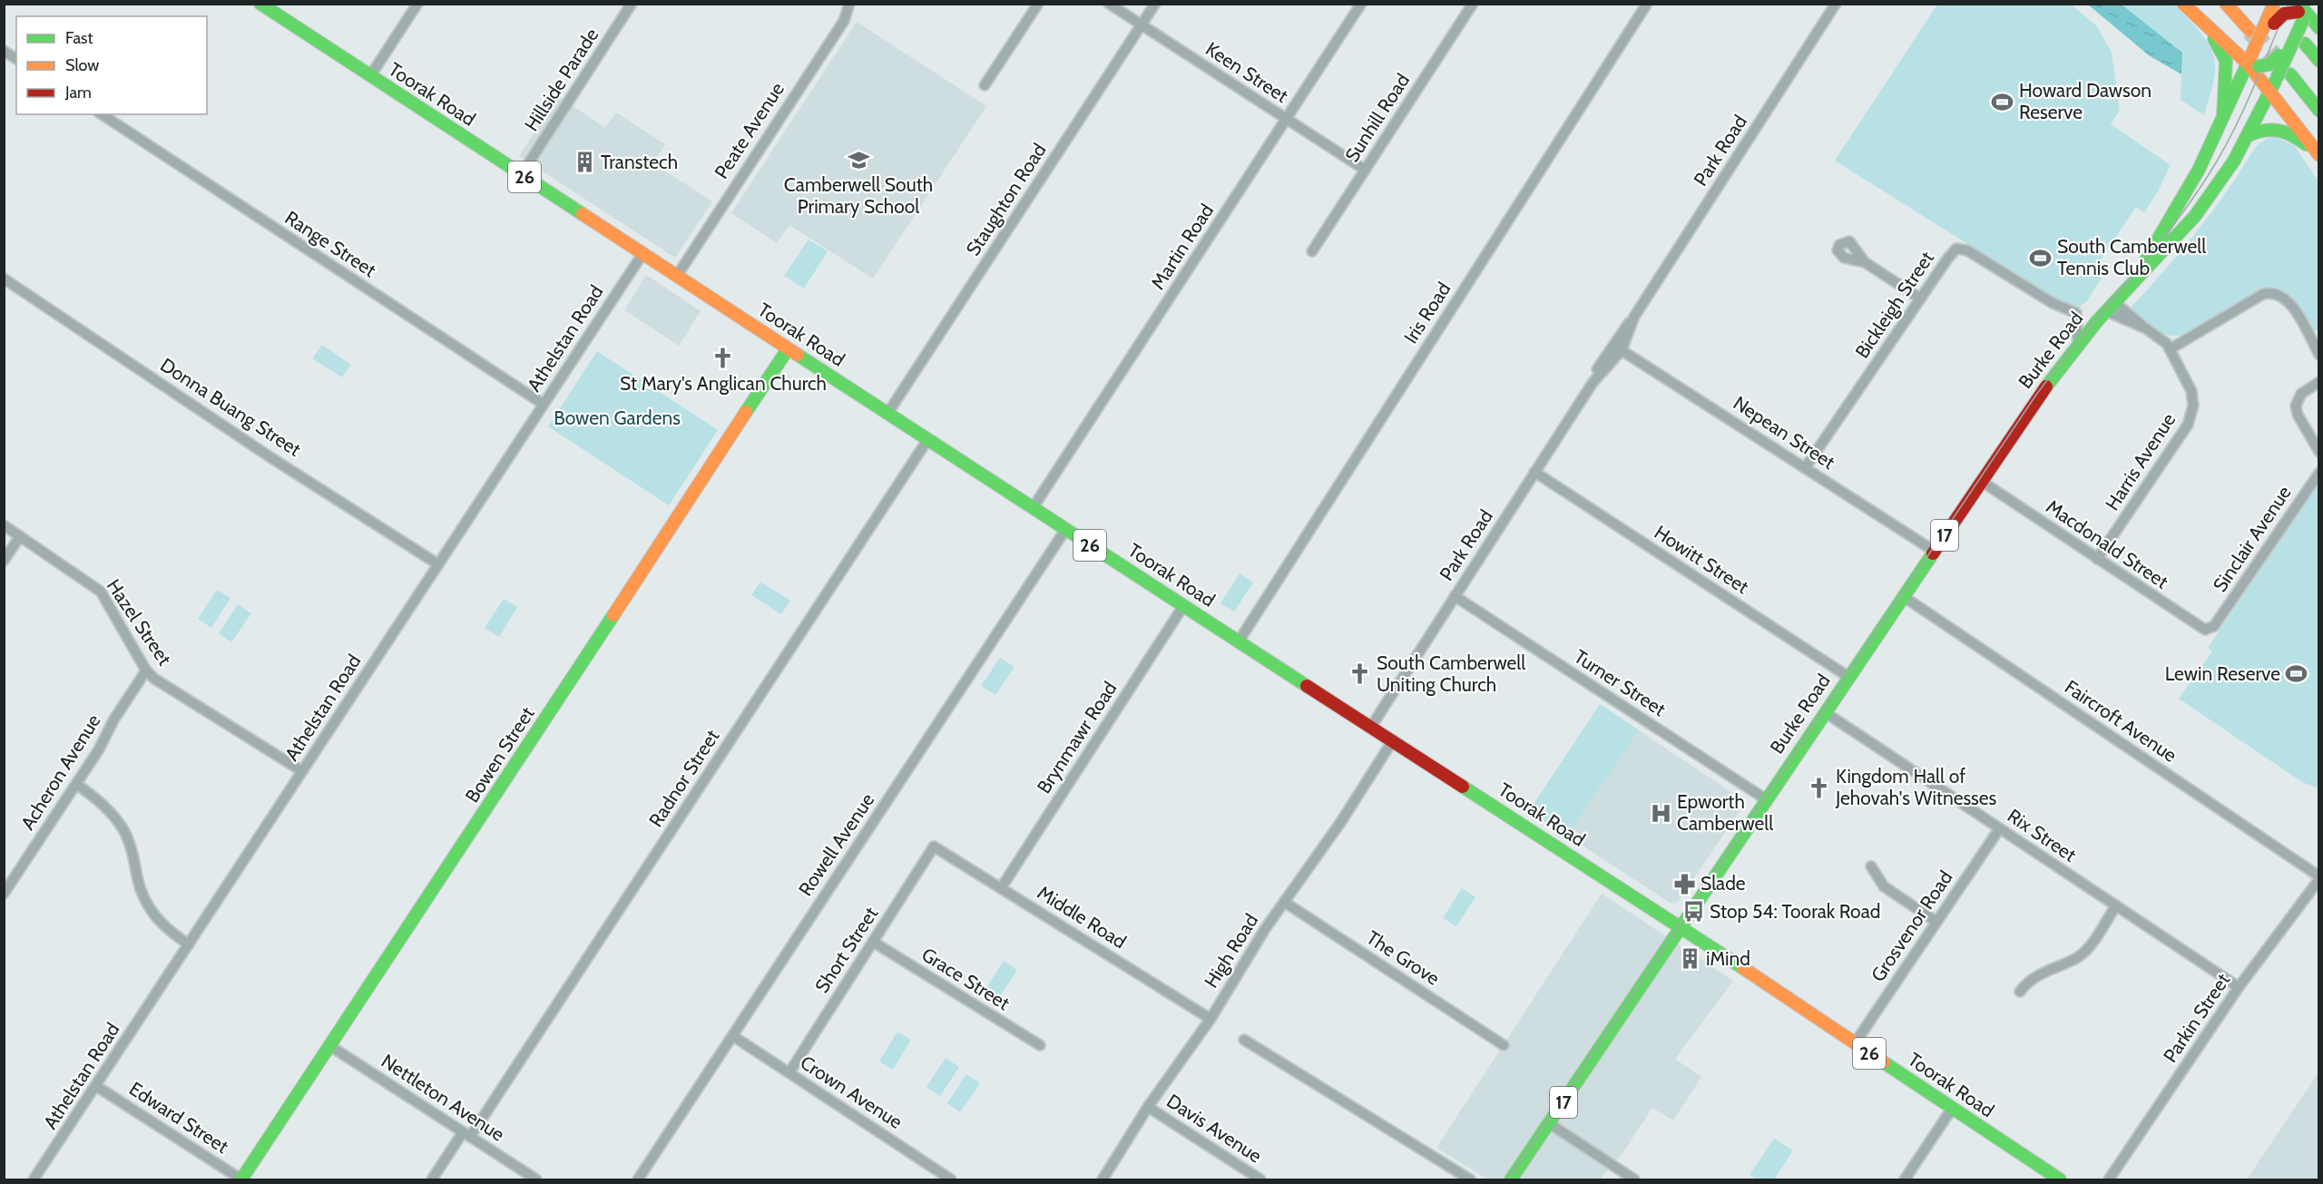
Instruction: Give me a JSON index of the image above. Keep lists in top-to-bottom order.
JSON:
{
  "streets": {
    "main road": [
      "Toorak Road",
      "26",
      "Burke Road",
      "17",
      "Bowen Street"
    ],
    "street": [
      "Keen Street",
      "Hillside Parade",
      "Sunhill Road",
      "Peate Avenue",
      "Park Road",
      "Staughton Road",
      "Range Street",
      "Martin Road",
      "Bickleigh Street",
      "Iris Road",
      "Athelstan Road",
      "Donna Buang Street",
      "Nepean Street",
      "Harris Avenue",
      "Sinclair Avenue",
      "Macdonald Street",
      "Howitt Street",
      "Hazel Street",
      "Turner Street",
      "Faircroft Avenue",
      "Brynmawr Road",
      "Acheron Avenue",
      "Radnor Street",
      "Rix Street",
      "Rowell Avenue",
      "Middle Road",
      "Grosvenor Road",
      "Short Street",
      "High Road",
      "The Grove",
      "Grace Street",
      "Parkin Street",
      "Crown Avenue",
      "Nettleton Avenue",
      "Edward Street",
      "Davis Avenue"
    ]
  },
  "crossings": [
    ["Keen Street", "Sunhill Road"],
    ["Keen Street", "Staughton Road"],
    ["Keen Street", "Martin Road"],
    ["Hillside Parade", "Toorak Road"],
    ["Toorak Road", "Peate Avenue"],
    ["Toorak Road", "Park Road"],
    ["Toorak Road", "Staughton Road"],
    ["Toorak Road", "Martin Road"],
    ["Toorak Road", "Iris Road"],
    ["Toorak Road", "Athelstan Road"],
    ["Toorak Road", "Burke Road"],
    ["Toorak Road", "Brynmawr Road"],
    ["Toorak Road", "Bowen Street"],
    ["Toorak Road", "Radnor Street"],
    ["Toorak Road", "Rowell Avenue"],
    ["Toorak Road", "Grosvenor Road"],
    ["Toorak Road", "High Road"],
    ["Park Road", "Nepean Street"],
    ["Park Road", "Howitt Street"],
    ["Park Road", "Turner Street"],
    ["Range Street", "Athelstan Road"],
    ["Bickleigh Street", "Burke Road"],
    ["Bickleigh Street", "Nepean Street"],
    ["Athelstan Road", "Donna Buang Street"],
    ["Athelstan Road", "Hazel Street"],
    ["Athelstan Road", "Edward Street"],
    ["Burke Road", "Nepean Street"],
    ["Burke Road", "Harris Avenue"],
    ["Burke Road", "Macdonald Street"],
    ["Burke Road", "Howitt Street"],
    ["Burke Road", "Turner Street"],
    ["Burke Road", "Faircroft Avenue"],
    ["Burke Road", "Rix Street"],
    ["Harris Avenue", "Macdonald Street"],
    ["Sinclair Avenue", "Macdonald Street"],
    ["Hazel Street", "Acheron Avenue"],
    ["Faircroft Avenue", "Parkin Street"],
    ["Brynmawr Road", "Middle Road"],
    ["Bowen Street", "Nettleton Avenue"],
    ["Bowen Street", "Edward Street"],
    ["Radnor Street", "Nettleton Avenue"],
    ["Rix Street", "Grosvenor Road"],
    ["Rix Street", "Parkin Street"],
    ["Rowell Avenue", "Crown Avenue"],
    ["Middle Road", "Short Street"],
    ["Middle Road", "High Road"],
    ["Short Street", "Grace Street"],
    ["Short Street", "Crown Avenue"],
    ["High Road", "The Grove"],
    ["High Road", "Davis Avenue"]
  ],
  "parks": ["Bowen Gardens"],
  "places": {
    "sports": ["Howard Dawson Reserve", "South Camberwell Tennis Club", "Lewin Reserve"],
    "school or university": ["Camberwell South Primary School"],
    "building": ["Transtech", "iMind"],
    "church": ["St Mary's Anglican Church", "South Camberwell Uniting Church", "Kingdom Hall of Jehovah's Witnesses"],
    "hospital": ["Epworth Camberwell"],
    "pharmacy": ["Slade"],
    "bus stop": ["Stop 54: Toorak Road"]
  },
  "legend": ["Fast", "Slow", "Jam"]
}
